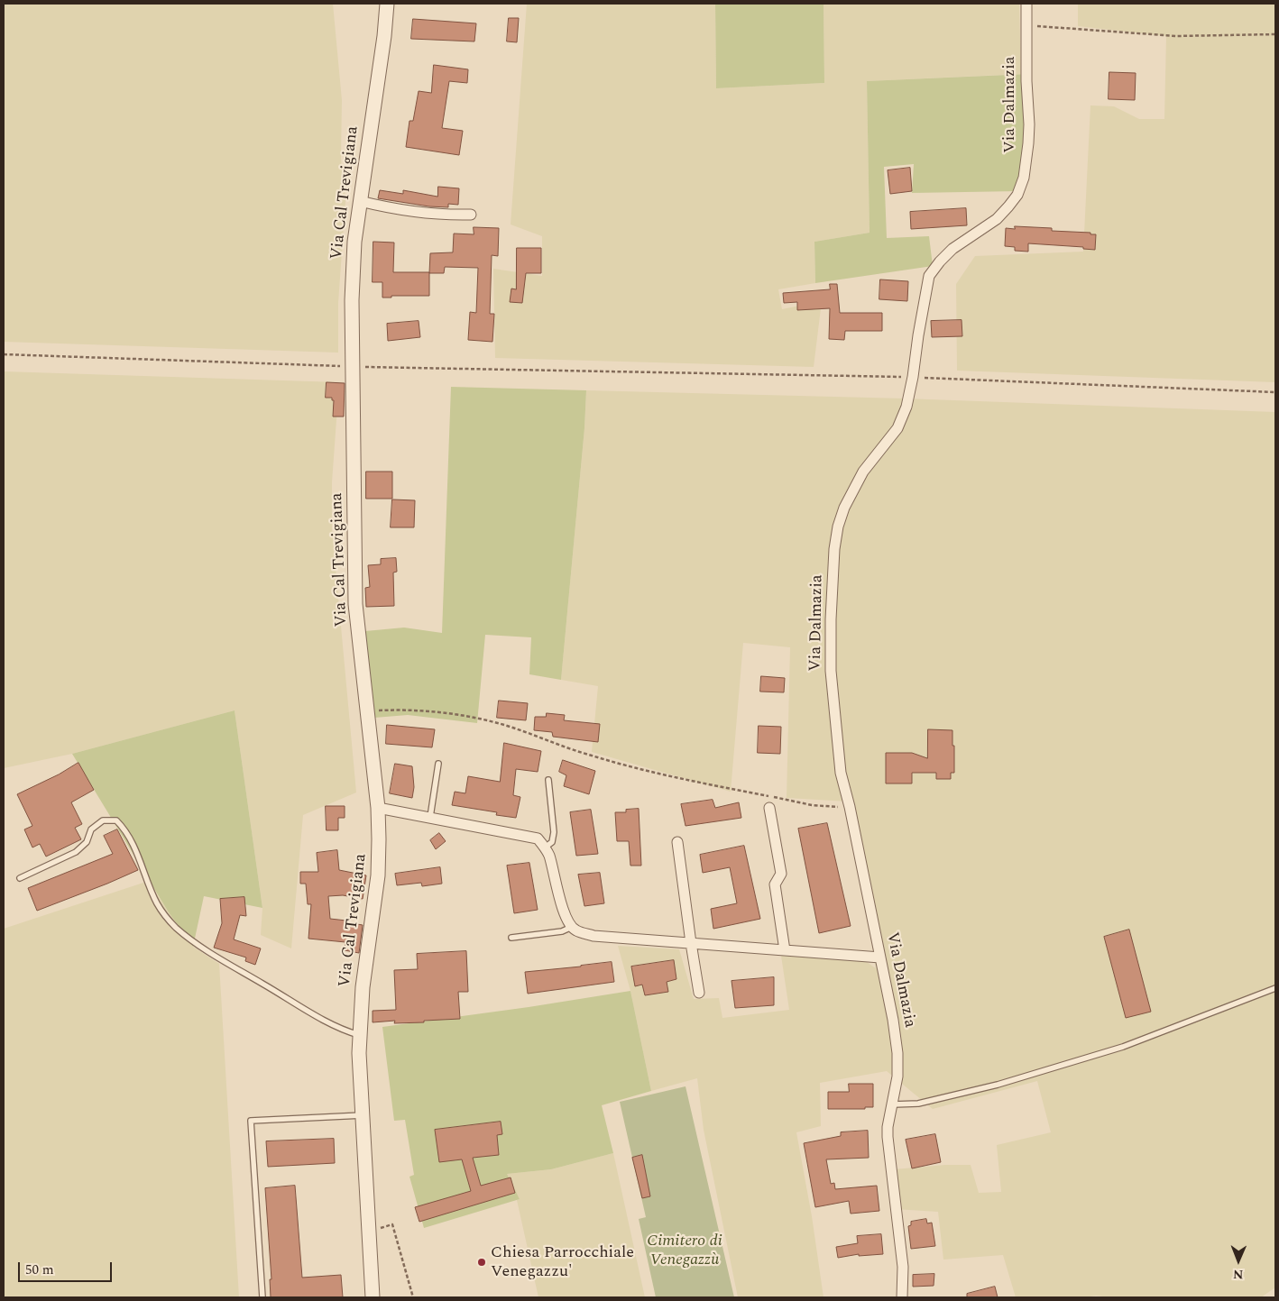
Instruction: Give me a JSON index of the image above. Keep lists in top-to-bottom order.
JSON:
{
  "streets": {
    "street": ["Via Dalmazia", "Via Cal Trevigiana"]
  },
  "parks": ["Cimitero di Venegazzù"],
  "places": ["Chiesa Parrocchiale Venegazzu'"],
  "scale_bar": "50 m",
  "north": "bottom"
}
